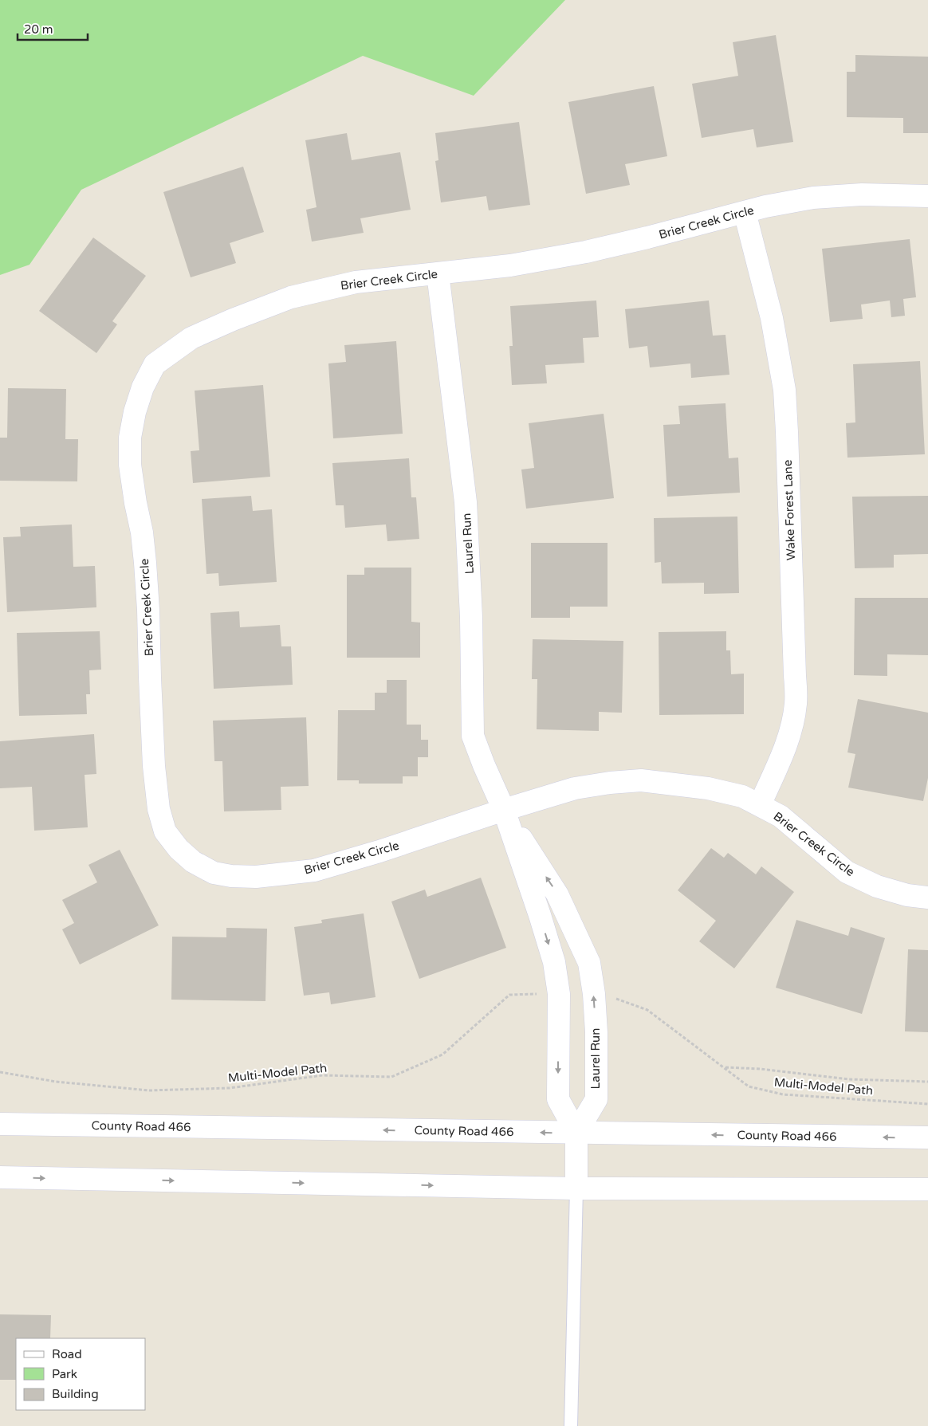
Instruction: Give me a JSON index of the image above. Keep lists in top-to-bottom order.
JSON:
{
  "streets": {
    "street": [
      "Brier Creek Circle",
      "Wake Forest Lane",
      "Laurel Run",
      "County Road 466"
    ],
    "path": ["Multi-Model Path"]
  },
  "crossings": [
    ["Brier Creek Circle", "Wake Forest Lane"],
    ["Brier Creek Circle", "Laurel Run"],
    ["Laurel Run", "Multi-Model Path"],
    ["Laurel Run", "County Road 466"]
  ],
  "legend": ["Road", "Park", "Building"],
  "scale_bar": "20 m"
}
